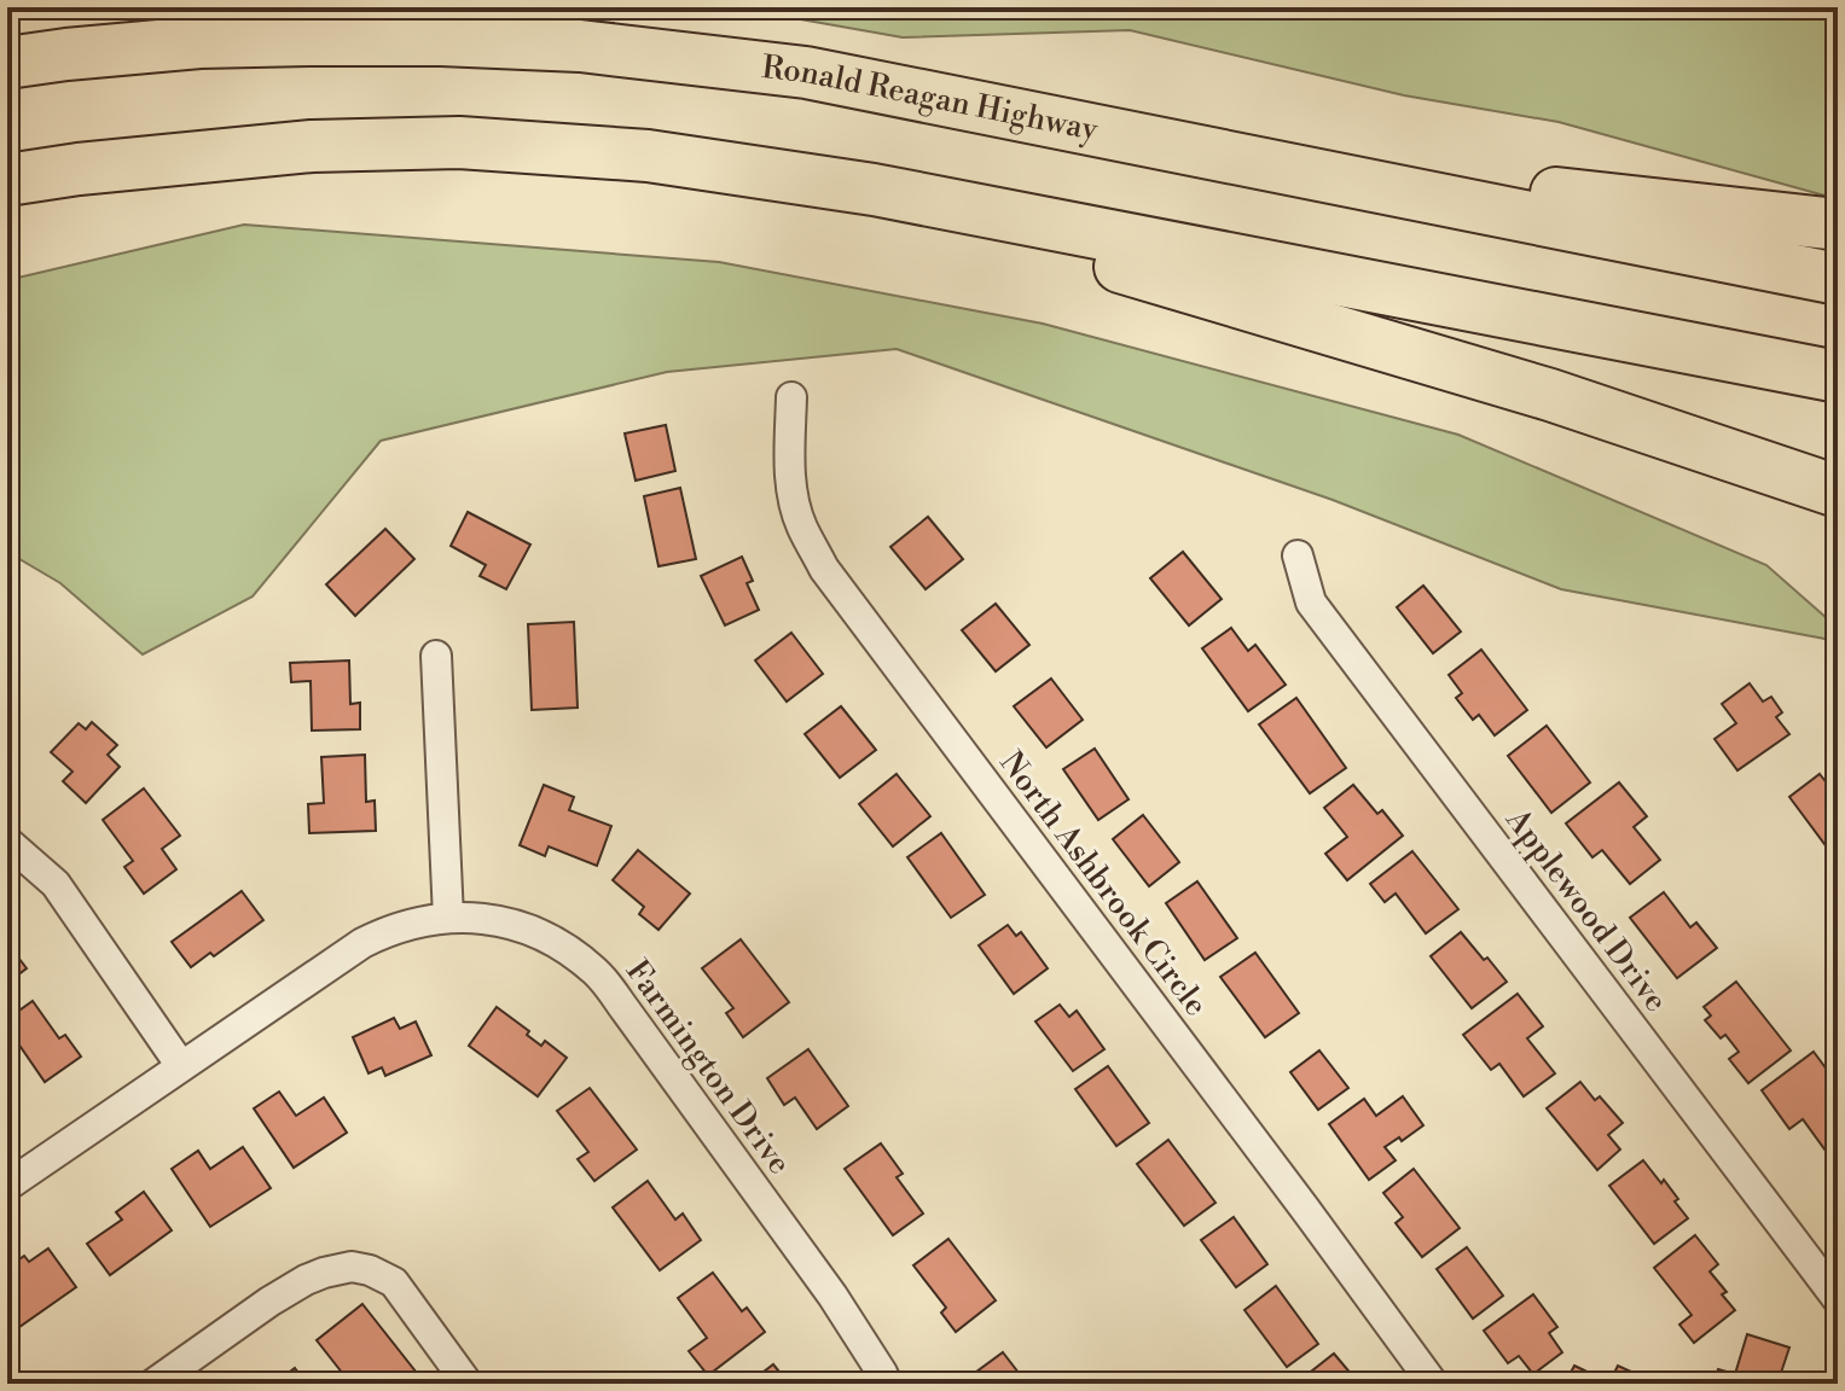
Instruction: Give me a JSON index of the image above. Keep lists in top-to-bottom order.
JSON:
{
  "streets": {
    "highway": ["Ronald Reagan Highway"],
    "street": ["North Ashbrook Circle", "Applewood Drive", "Farmington Drive"]
  }
}
